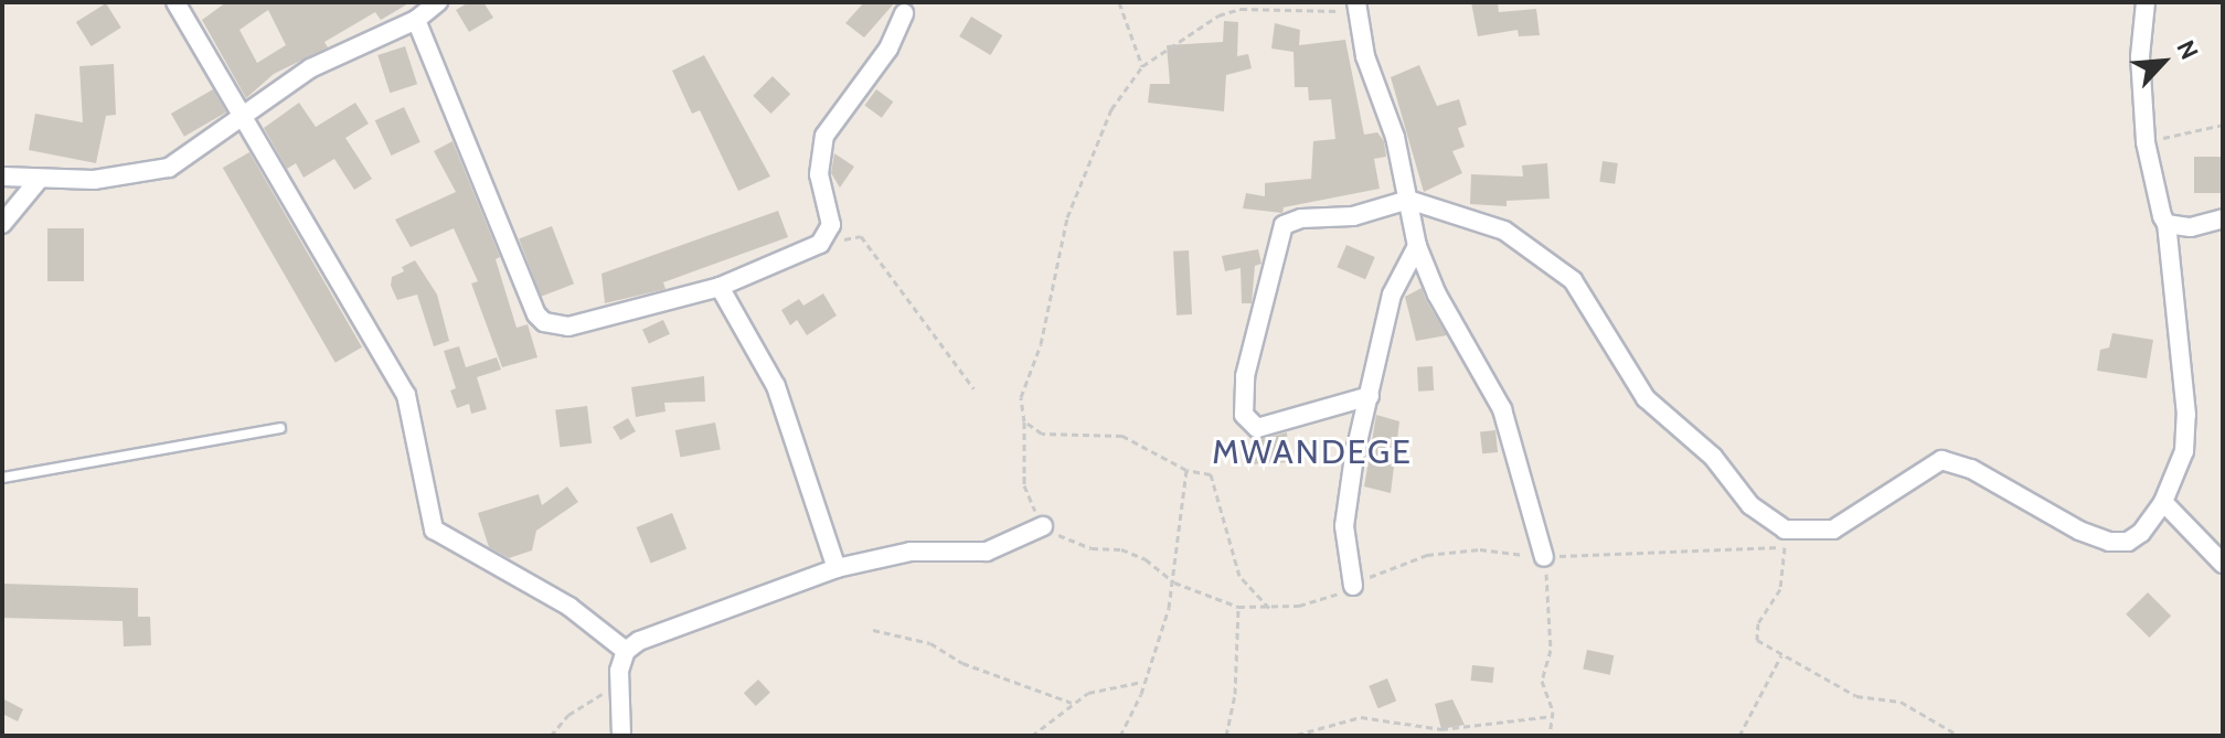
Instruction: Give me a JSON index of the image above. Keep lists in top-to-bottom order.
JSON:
{
  "districts": ["MWANDEGE"],
  "north": "top right"
}
